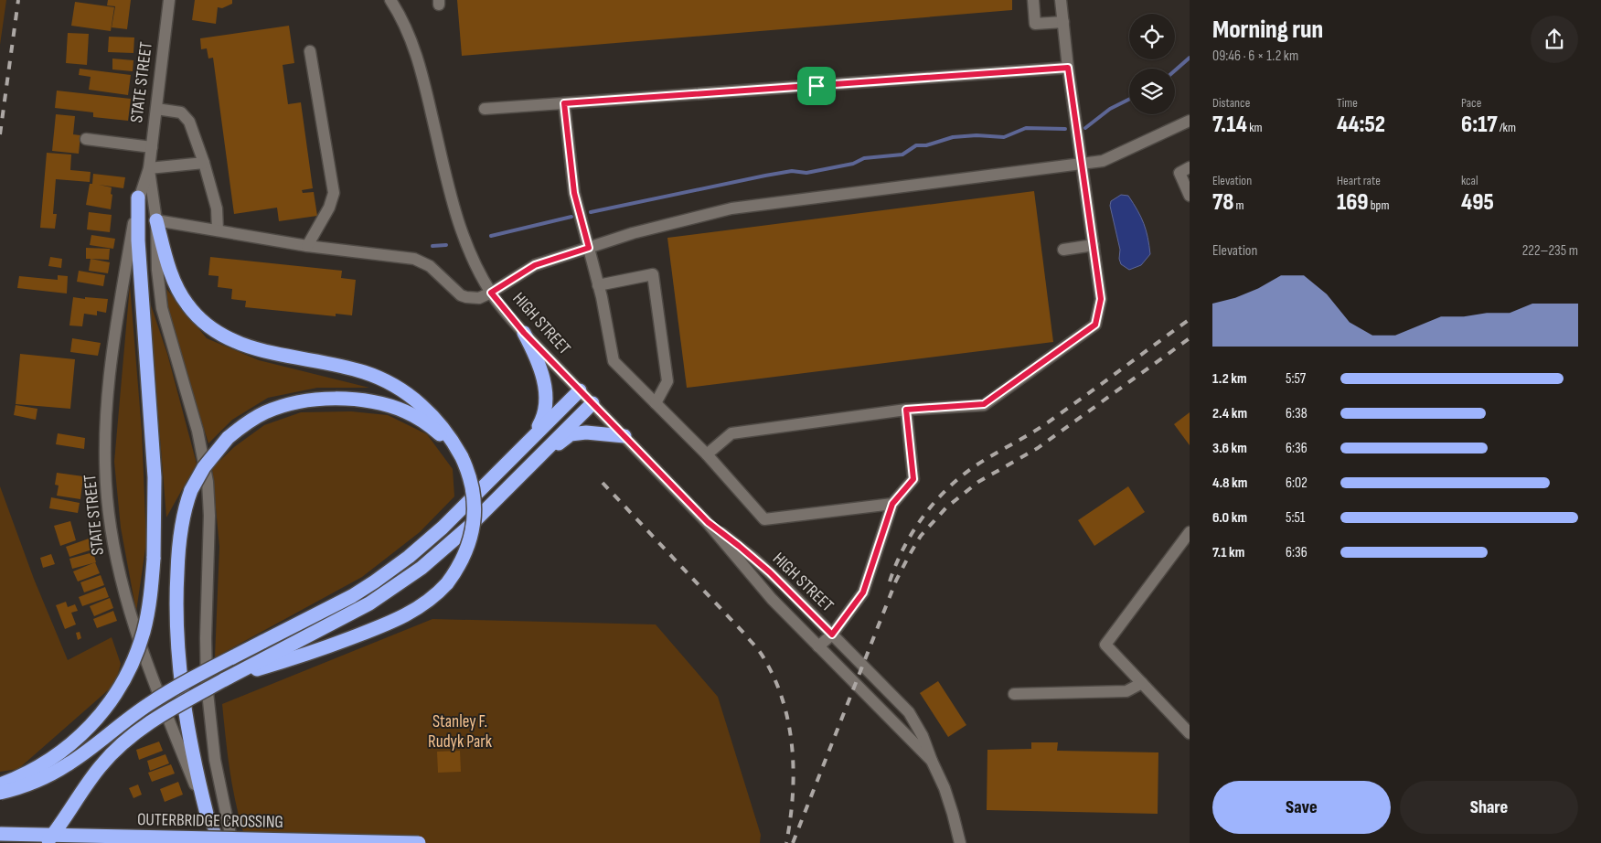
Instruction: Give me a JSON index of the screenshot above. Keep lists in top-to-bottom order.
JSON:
{
  "streets": {
    "highway": ["OUTERBRIDGE CROSSING"],
    "main road": ["STATE STREET"],
    "street": ["HIGH STREET"]
  },
  "parks": ["Stanley F. Rudyk Park"],
  "page": {
    "heading": ["Morning run", "09:46 · 6 × 1.2 km"],
    "stats": [
      ["Distance", "7.14 km"],
      ["Time", "44:52"],
      ["Pace", "6:17 /km"],
      ["Elevation", "78 m"],
      ["Heart rate", "169 bpm"],
      ["kcal", "495"]
    ],
    "chart": ["Elevation", "222–235 m"],
    "list": [
      {
        "name": "1.2 km",
        "note": "5:57"
      },
      {
        "name": "2.4 km",
        "note": "6:38"
      },
      {
        "name": "3.6 km",
        "note": "6:36"
      },
      {
        "name": "4.8 km",
        "note": "6:02"
      },
      {
        "name": "6.0 km",
        "note": "5:51"
      },
      {
        "name": "7.1 km",
        "note": "6:36"
      }
    ],
    "buttons": ["Save", "Share"]
  }
}
